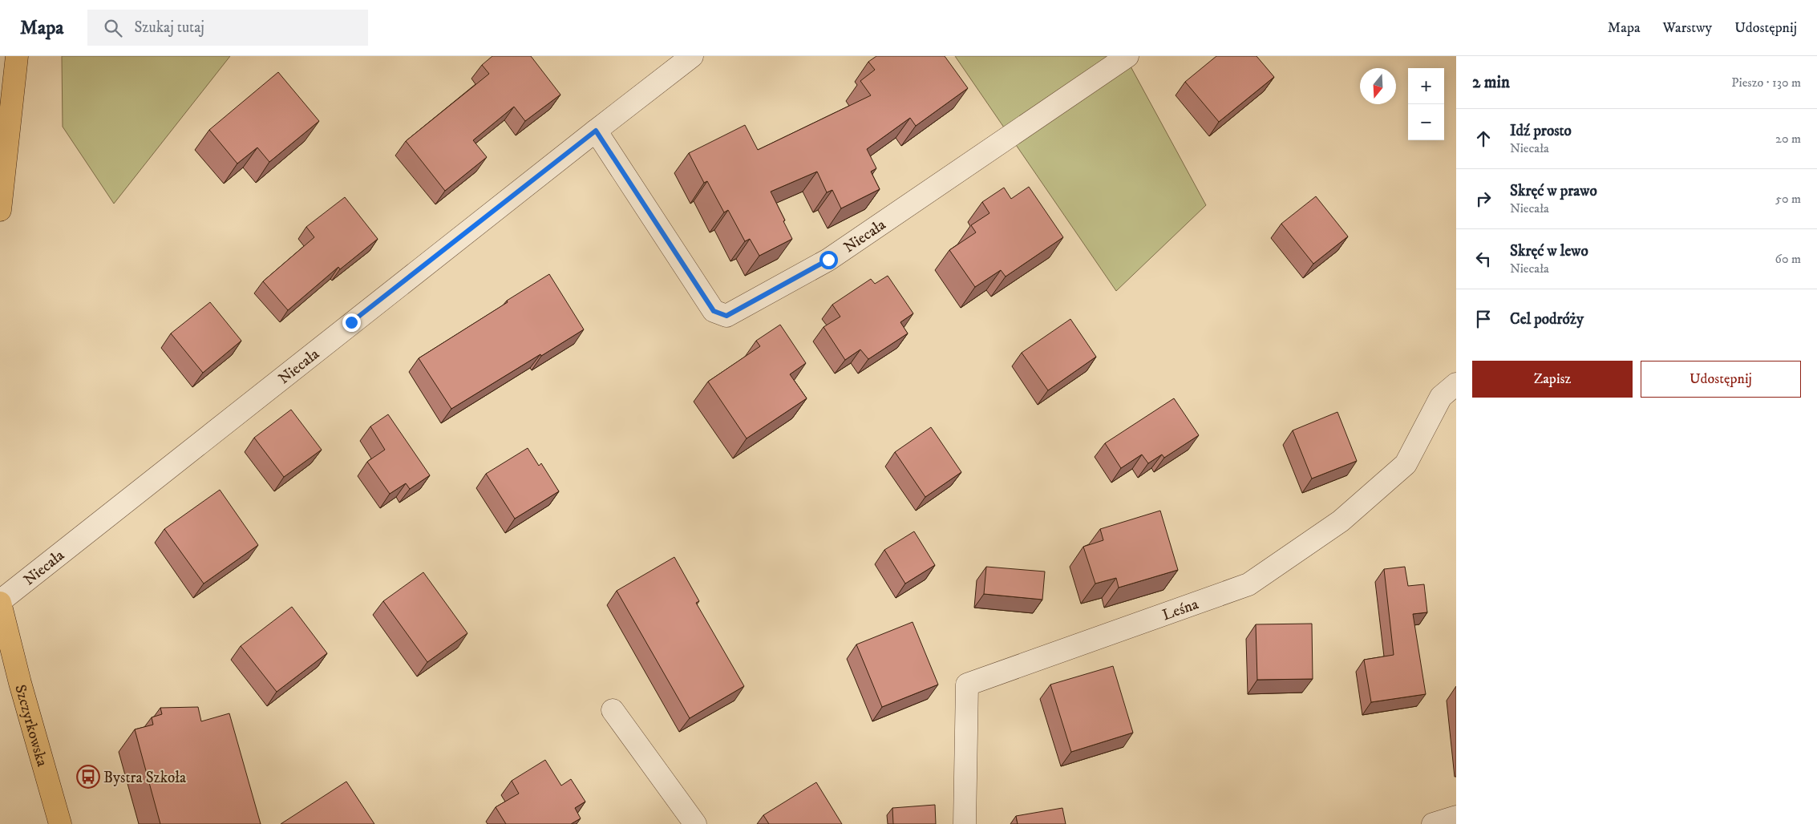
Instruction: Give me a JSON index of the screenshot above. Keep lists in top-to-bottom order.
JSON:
{
  "streets": {
    "main road": ["Szczyrkowska"],
    "street": ["Niecała", "Leśna"]
  },
  "crossings": [
    ["Niecała", "Szczyrkowska"]
  ],
  "places": {
    "bus stop": ["Bystra Szkoła"]
  },
  "north": "bottom",
  "page": {
    "header": "Mapa",
    "search": "Szukaj tutaj",
    "nav": ["Mapa", "Warstwy", "Udostępnij"],
    "heading": ["2 min", "Pieszo · 130 m"],
    "map_buttons": ["+", "−"],
    "list": [
      ["Idź prosto", "Niecała", "20 m"],
      ["Skręć w prawo", "Niecała", "50 m"],
      ["Skręć w lewo", "Niecała", "60 m"],
      "Cel podróży"
    ],
    "buttons": ["Zapisz", "Udostępnij"]
  }
}
